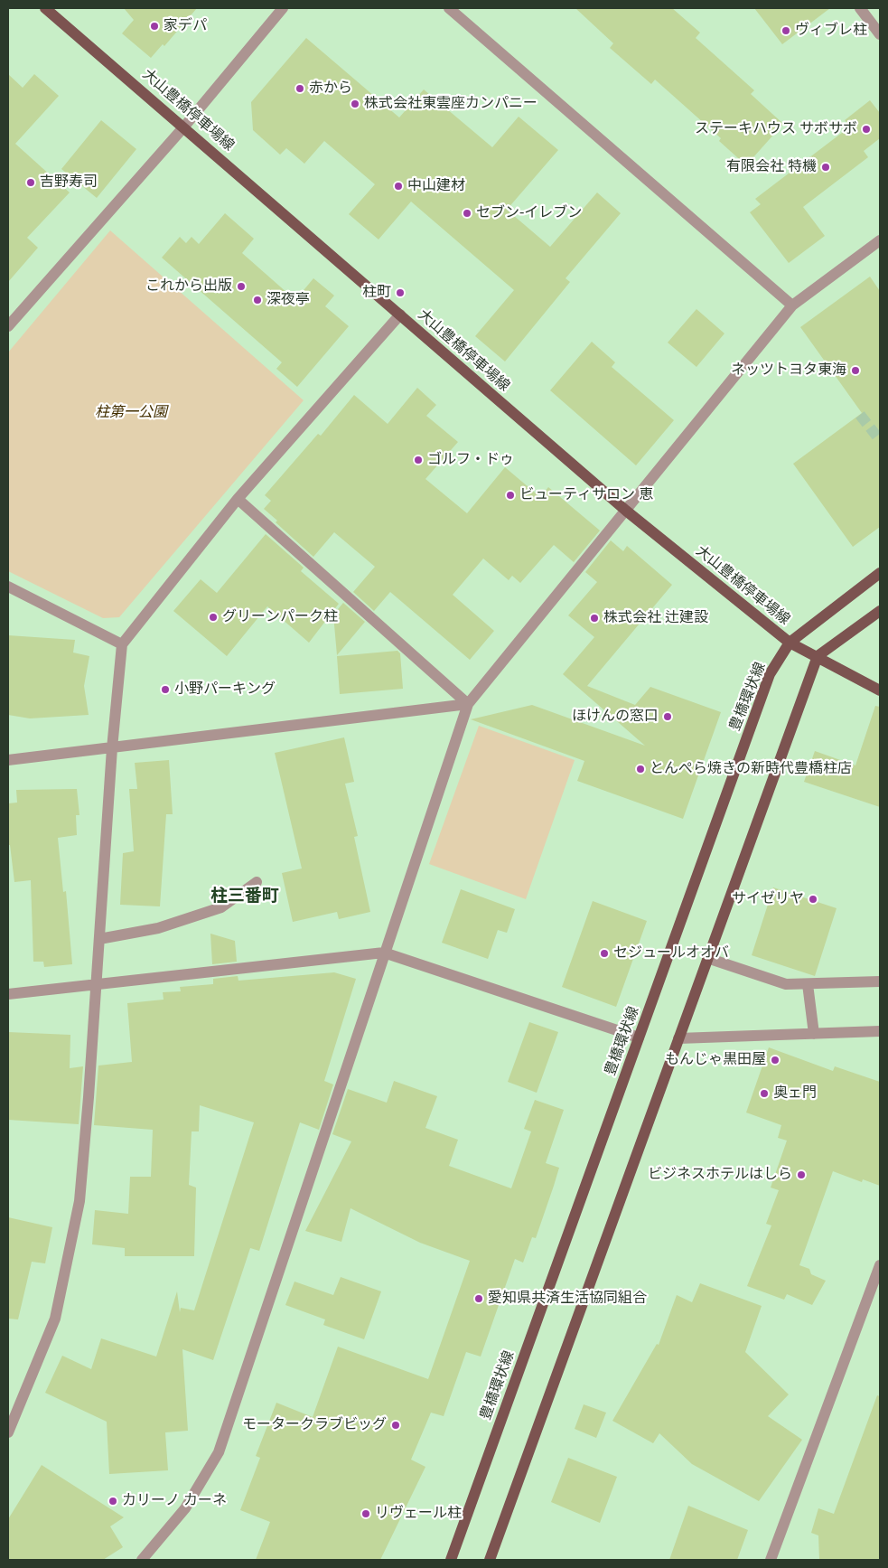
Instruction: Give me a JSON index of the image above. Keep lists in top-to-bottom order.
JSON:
{
  "streets": {
    "main road": ["大山豊橋停車場線", "豊橋環状線"]
  },
  "crossings": [
    ["大山豊橋停車場線", "豊橋環状線"]
  ],
  "districts": ["柱三番町"],
  "parks": ["柱第一公園"],
  "places": [
    "家デパ",
    "ヴィブレ柱",
    "赤から",
    "株式会社東雲座カンパニー",
    "ステーキハウス サボサボ",
    "有限会社 特機",
    "吉野寿司",
    "中山建材",
    "セブン-イレブン",
    "これから出版",
    "柱町",
    "深夜亭",
    "ネッツトヨタ東海",
    "ゴルフ・ドゥ",
    "ビューティサロン 恵",
    "グリーンパーク柱",
    "株式会社 辻建設",
    "小野パーキング",
    "ほけんの窓口",
    "とんぺら焼きの新時代豊橋柱店",
    "サイゼリヤ",
    "セジュールオオバ",
    "もんじゃ黒田屋",
    "奥ェ門",
    "ビジネスホテルはしら",
    "愛知県共済生活協同組合",
    "モータークラブビッグ",
    "カリーノ カーネ",
    "リヴェール柱"
  ]
}
